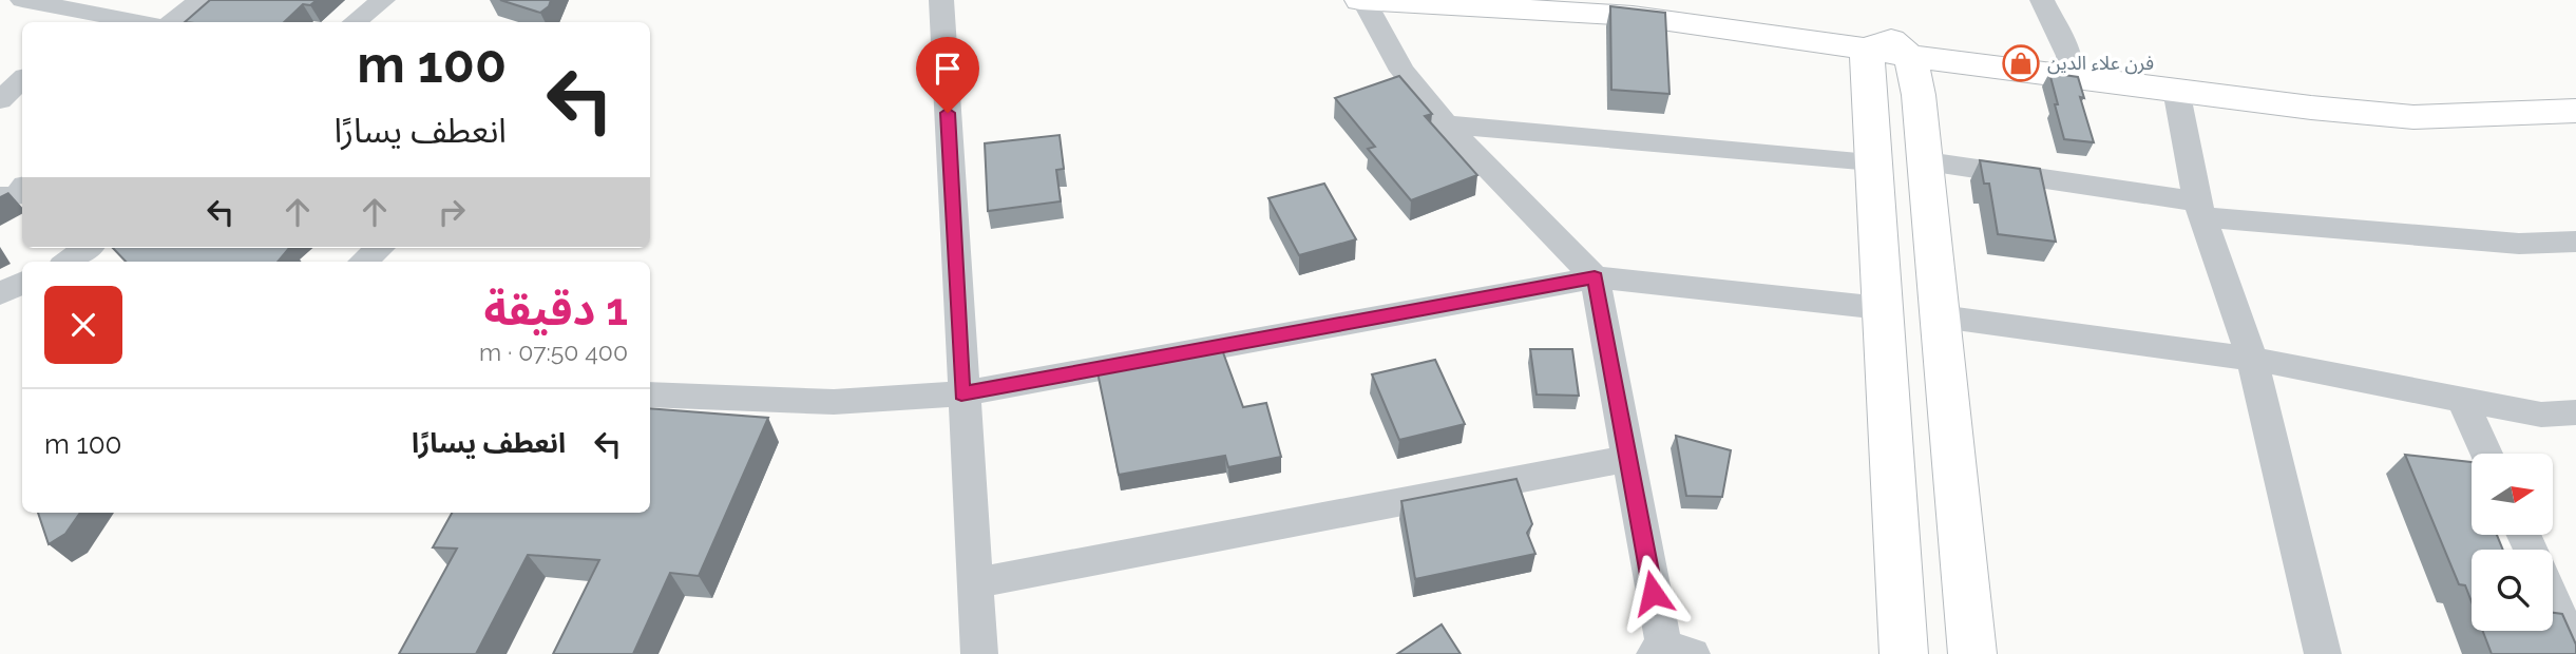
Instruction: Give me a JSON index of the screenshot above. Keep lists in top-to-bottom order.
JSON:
{
  "places": {
    "shop": ["فرن علاء الدين"]
  },
  "north": "right",
  "page": {
    "turn": ["100 m", "انعطف يسارًا"],
    "heading": ["1 دقيقة", "400 m · 07:50"],
    "list": [
      {
        "name": "انعطف يسارًا",
        "value": "100 m"
      }
    ]
  }
}
